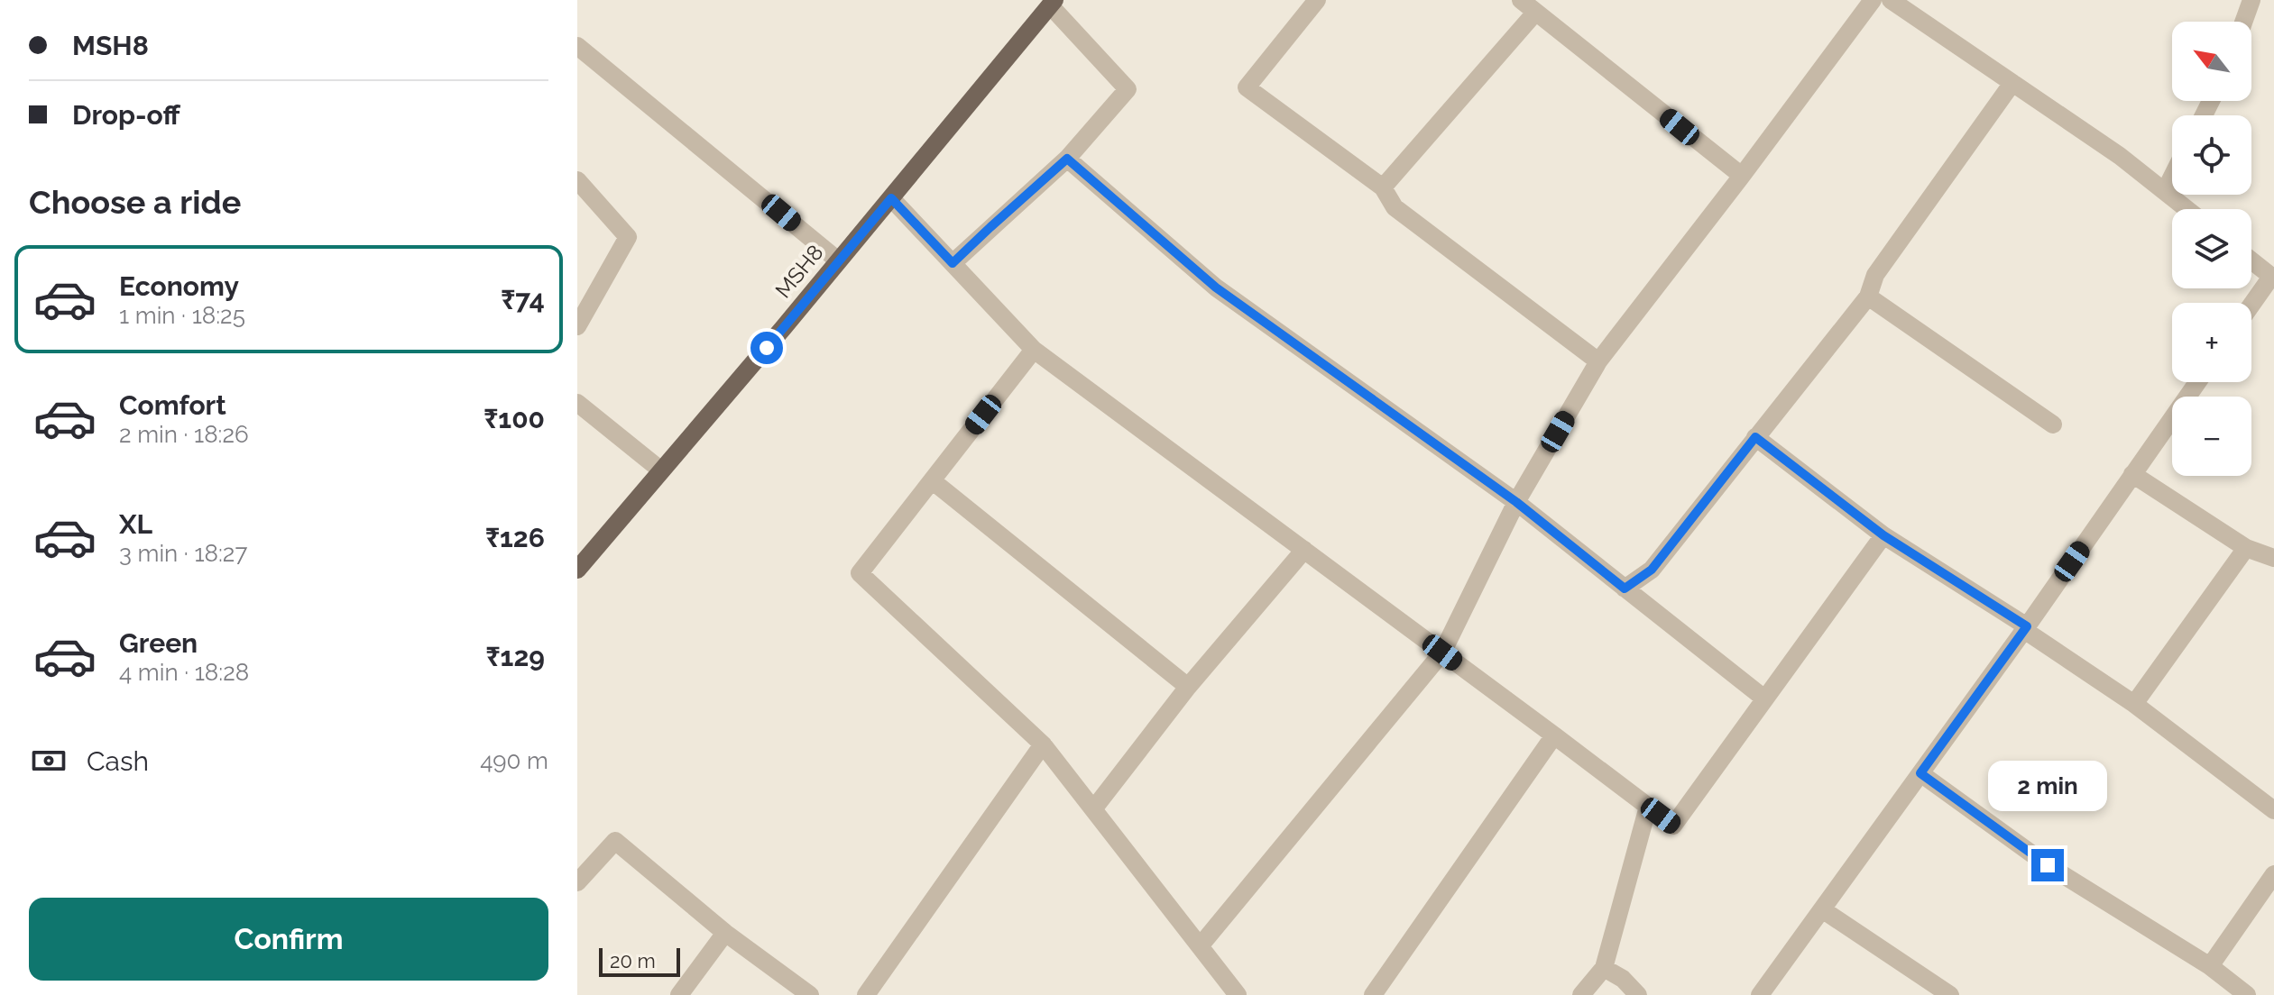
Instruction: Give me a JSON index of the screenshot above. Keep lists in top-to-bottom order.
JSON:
{
  "streets": {
    "main road": ["MSH8"]
  },
  "scale_bar": "20 m",
  "north": "top left",
  "page": {
    "banner": ["MSH8", "Drop-off"],
    "map_buttons": ["+", "−"],
    "heading": "Choose a ride",
    "list": [
      {
        "name": "Economy",
        "note": "1 min · 18:25",
        "value": "₹74"
      },
      {
        "name": "Comfort",
        "note": "2 min · 18:26",
        "value": "₹100"
      },
      {
        "name": "XL",
        "note": "3 min · 18:27",
        "value": "₹126"
      },
      {
        "name": "Green",
        "note": "4 min · 18:28",
        "value": "₹129"
      }
    ],
    "pay": ["Cash", "490 m"],
    "bubble": "2 min",
    "buttons": "Confirm",
    "scale": "20 m"
  }
}
